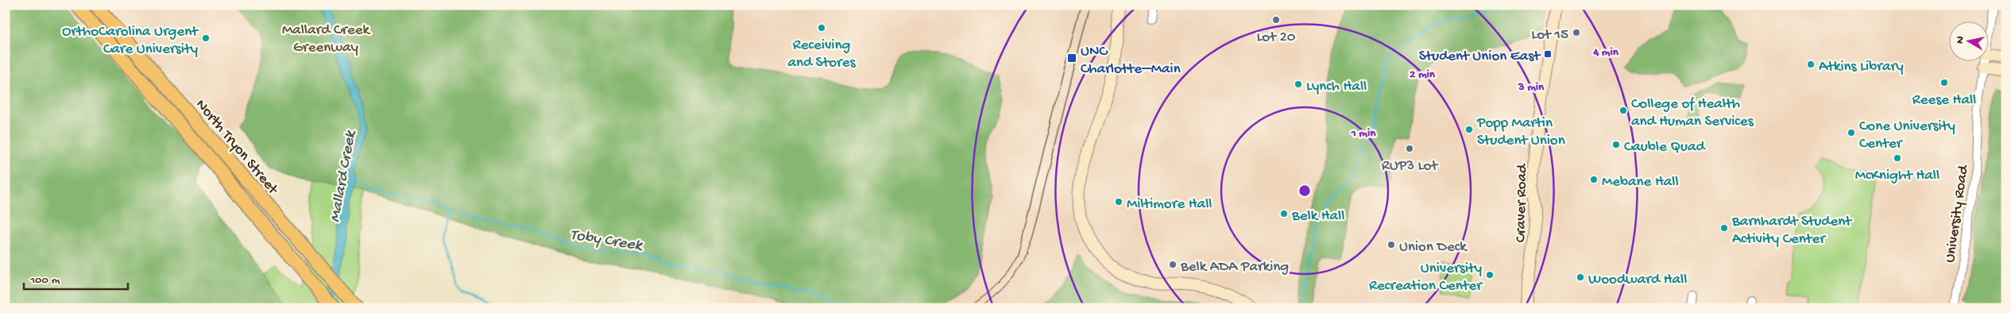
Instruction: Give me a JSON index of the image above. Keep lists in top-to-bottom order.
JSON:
{
  "streets": {
    "main road": ["North Tryon Street"],
    "street": ["Craver Road", "University Road"]
  },
  "water": ["Mallard Creek", "Toby Creek"],
  "parks": ["Mallard Creek Greenway"],
  "places": {
    "other": [
      "Lot 20",
      "Receiving and Stores",
      "Lot 15",
      "OrthoCarolina Urgent Care University",
      "Atkins Library",
      "Reese Hall",
      "Lynch Hall",
      "College of Health and Human Services",
      "Popp Martin Student Union",
      "Cone University Center",
      "Cauble Quad",
      "RUP3 Lot",
      "McKnight Hall",
      "Mebane Hall",
      "Miltimore Hall",
      "Belk Hall",
      "Barnhardt Student Activity Center",
      "Union Deck",
      "Belk ADA Parking",
      "University Recreation Center",
      "Woodward Hall"
    ],
    "transit": ["Student Union East", "UNC Charlotte–Main"]
  },
  "scale_bar": "100 m",
  "north": "left",
  "rings": [
    "4 min",
    "2 min",
    "3 min",
    "1 min"
  ]
}
